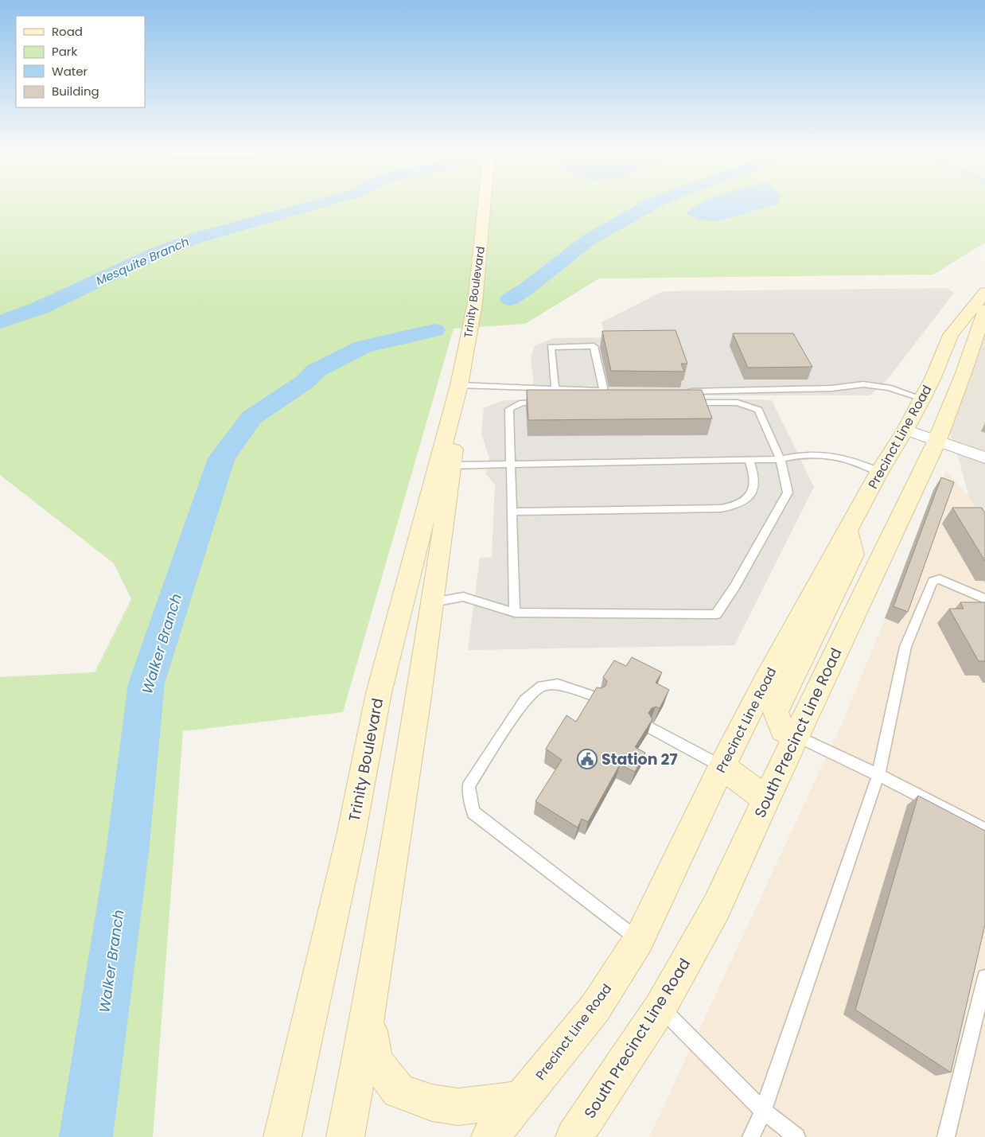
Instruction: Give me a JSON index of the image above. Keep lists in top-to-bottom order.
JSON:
{
  "streets": {
    "main road": ["Trinity Boulevard", "Precinct Line Road", "South Precinct Line Road"]
  },
  "water": ["Mesquite Branch", "Walker Branch"],
  "places": {
    "public building": ["Station 27"]
  },
  "legend": [
    "Road",
    "Park",
    "Water",
    "Building"
  ]
}
